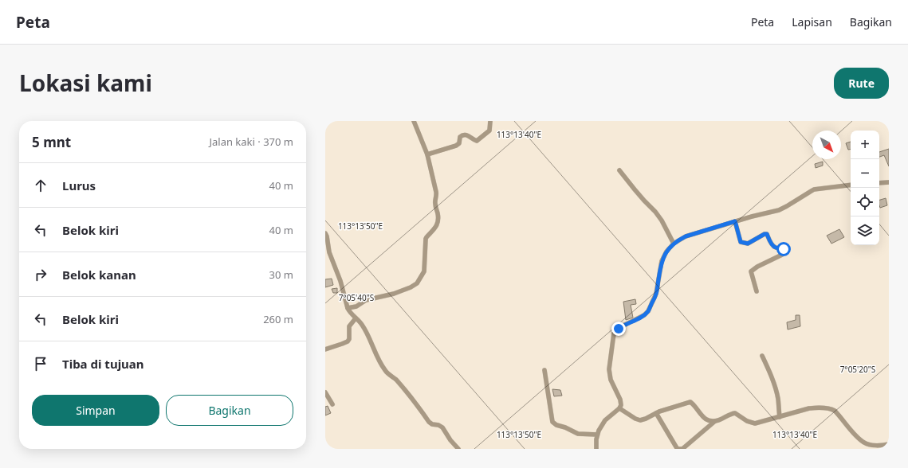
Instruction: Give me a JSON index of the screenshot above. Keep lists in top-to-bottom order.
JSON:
{
  "north": "bottom right",
  "page": {
    "header": "Peta",
    "nav": ["Peta", "Lapisan", "Bagikan"],
    "title": "Lokasi kami",
    "buttons": [
      "Rute",
      ["Simpan", "Bagikan"]
    ],
    "heading": ["5 mnt", "Jalan kaki · 370 m"],
    "map_buttons": ["+", "−"],
    "list": [
      ["Lurus", "40 m"],
      ["Belok kiri", "40 m"],
      ["Belok kanan", "30 m"],
      ["Belok kiri", "260 m"],
      "Tiba di tujuan"
    ]
  },
  "coordinates": [
    "113°13'40\"E",
    "113°13'50\"E",
    "7°05'40\"S",
    "7°05'20\"S"
  ]
}
